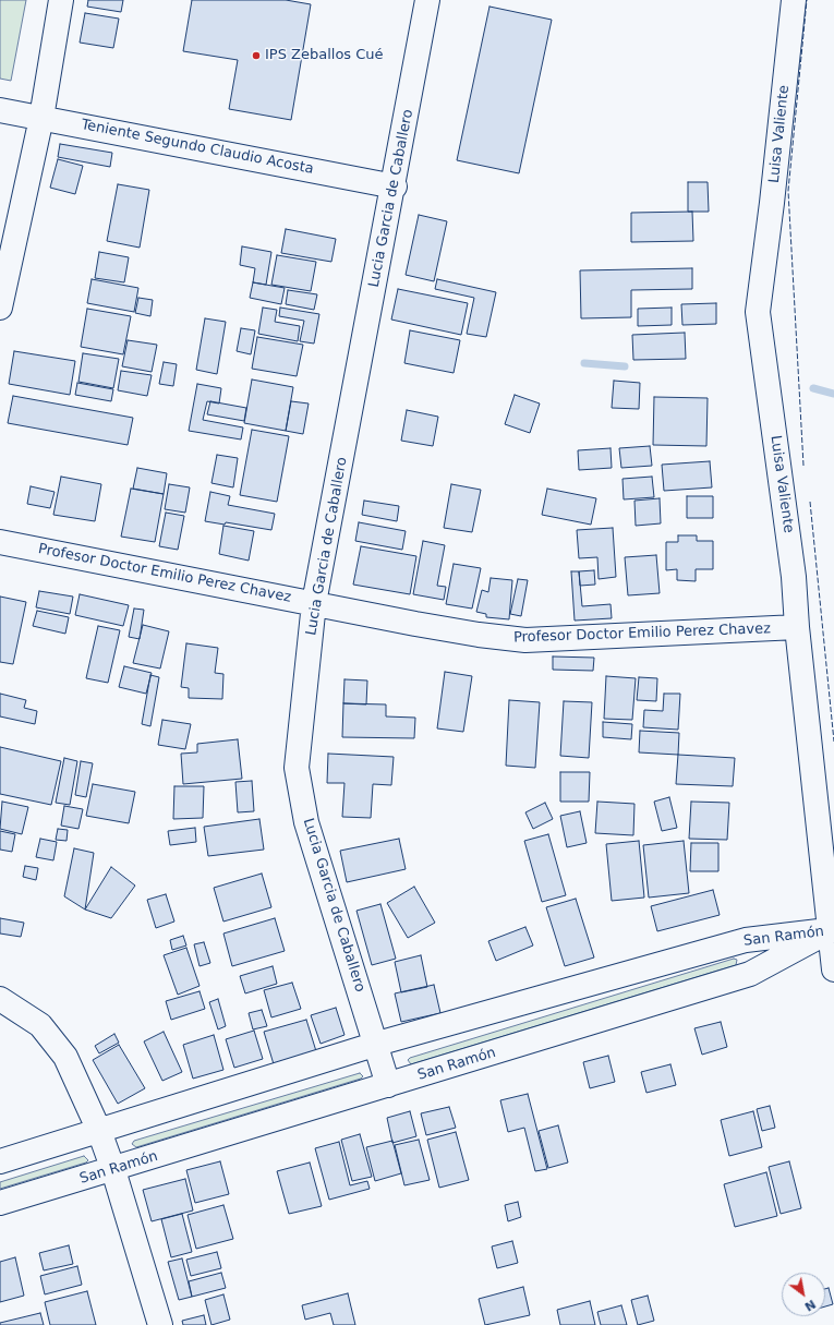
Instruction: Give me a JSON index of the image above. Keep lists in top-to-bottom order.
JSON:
{
  "streets": {
    "street": [
      "Luisa Valiente",
      "Teniente Segundo Claudio Acosta",
      "Lucia Garcia de Caballero",
      "Profesor Doctor Emilio Perez Chavez",
      "San Ramón"
    ]
  },
  "crossings": [
    ["Luisa Valiente", "Profesor Doctor Emilio Perez Chavez"],
    ["Luisa Valiente", "San Ramón"],
    ["Teniente Segundo Claudio Acosta", "Lucia Garcia de Caballero"],
    ["Lucia Garcia de Caballero", "Profesor Doctor Emilio Perez Chavez"],
    ["Lucia Garcia de Caballero", "San Ramón"]
  ],
  "places": ["IPS Zeballos Cué"],
  "north": "bottom right"
}
